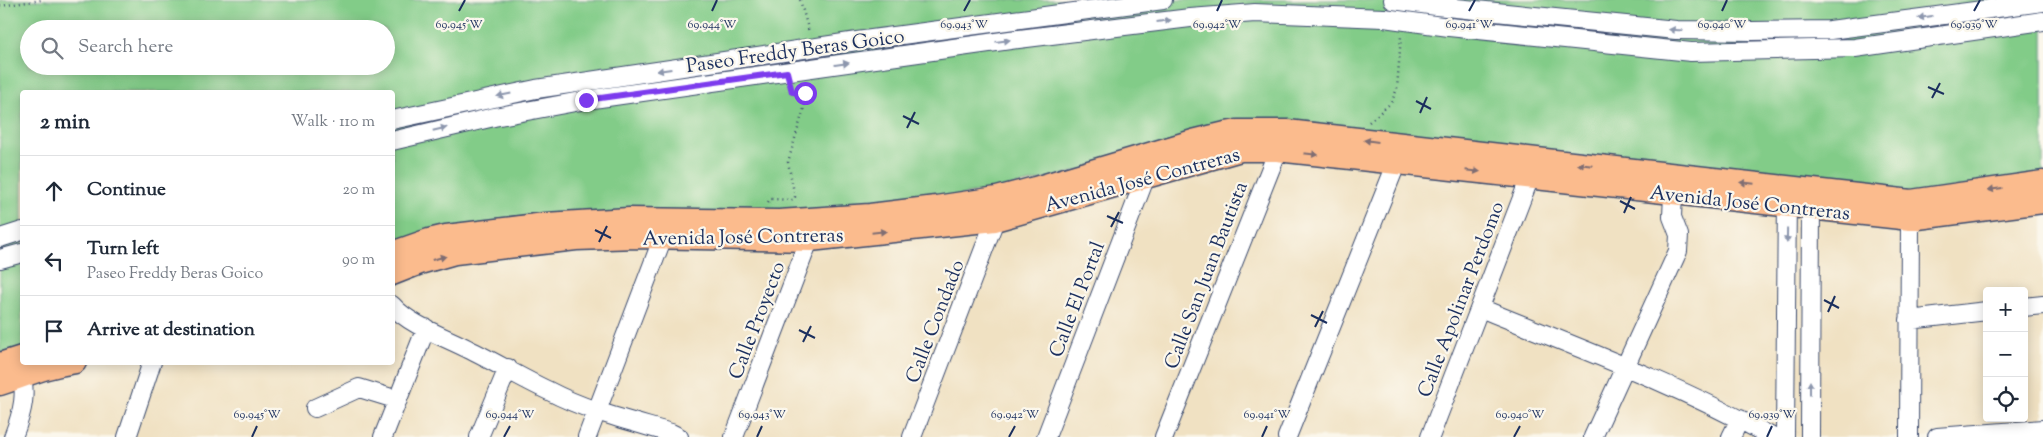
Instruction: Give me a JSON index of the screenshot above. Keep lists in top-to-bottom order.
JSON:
{
  "streets": {
    "main road": ["Avenida José Contreras"],
    "street": [
      "Paseo Freddy Beras Goico",
      "Calle San Juan Bautista",
      "Calle El Portal",
      "Calle Apolinar Perdomo",
      "Calle Proyecto",
      "Calle Condado"
    ]
  },
  "crossings": [
    ["Avenida José Contreras", "Calle San Juan Bautista"],
    ["Avenida José Contreras", "Calle El Portal"],
    ["Avenida José Contreras", "Calle Apolinar Perdomo"],
    ["Avenida José Contreras", "Calle Proyecto"],
    ["Avenida José Contreras", "Calle Condado"]
  ],
  "page": {
    "search": "Search here",
    "heading": ["2 min", "Walk · 110 m"],
    "list": [
      ["Continue", "20 m"],
      ["Turn left", "Paseo Freddy Beras Goico", "90 m"],
      "Arrive at destination"
    ],
    "map_buttons": ["+", "−"]
  },
  "coordinates": [
    "69.945°W",
    "69.944°W",
    "69.943°W",
    "69.942°W",
    "69.941°W",
    "69.940°W",
    "69.939°W"
  ]
}
